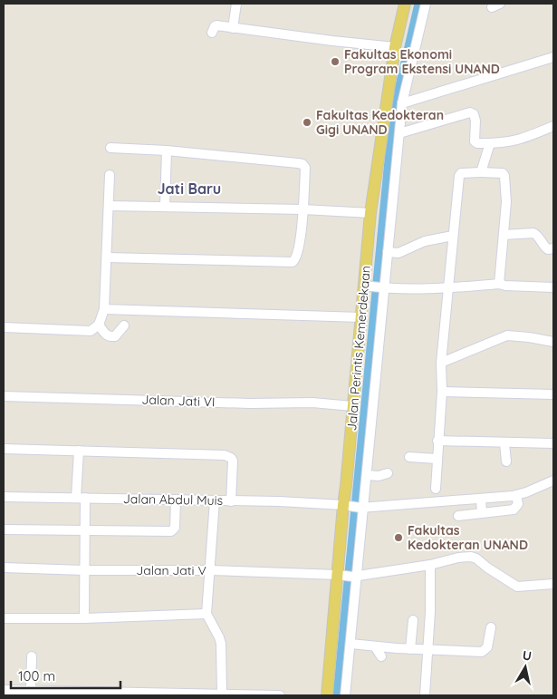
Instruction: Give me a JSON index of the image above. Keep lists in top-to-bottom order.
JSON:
{
  "streets": {
    "main road": ["Jalan Perintis Kemerdekaan"],
    "street": ["Jalan Jati VI", "Jalan Abdul Muis", "Jalan Jati V"]
  },
  "crossings": [
    ["Jalan Perintis Kemerdekaan", "Jalan Jati VI"],
    ["Jalan Perintis Kemerdekaan", "Jalan Abdul Muis"],
    ["Jalan Perintis Kemerdekaan", "Jalan Jati V"]
  ],
  "districts": ["Jati Baru"],
  "places": ["Fakultas Ekonomi Program Ekstensi UNAND", "Fakultas Kedokteran Gigi UNAND", "Fakultas Kedokteran UNAND"],
  "scale_bar": "100 m",
  "north": "top"
}
